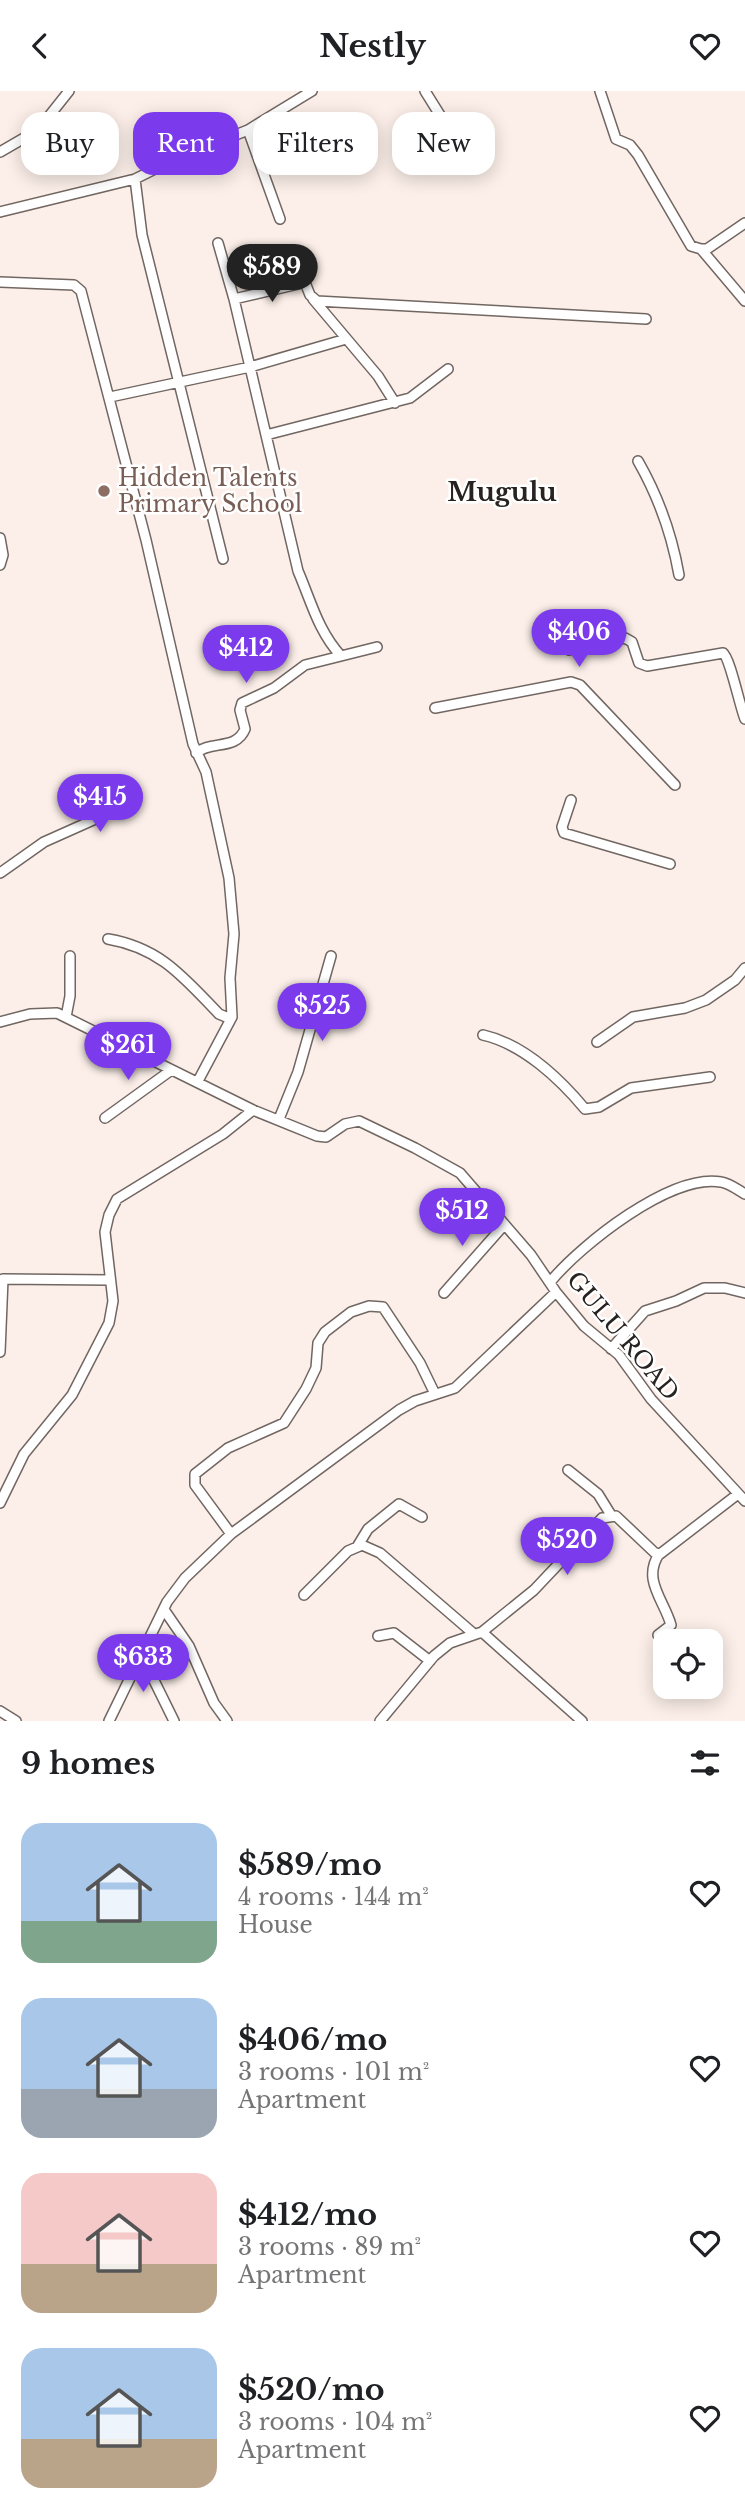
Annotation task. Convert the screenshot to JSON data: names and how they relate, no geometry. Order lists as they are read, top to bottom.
{
  "streets": {
    "street": ["GULU ROAD"]
  },
  "districts": ["Mugulu"],
  "places": ["Hidden Talents Primary School"],
  "page": {
    "header": "Nestly",
    "chip": [
      "Buy",
      "Rent",
      "Filters",
      "New"
    ],
    "price": [
      "$589",
      "$406",
      "$412",
      "$415",
      "$525",
      "$261",
      "$512",
      "$520",
      "$633"
    ],
    "heading": "9 homes",
    "list": [
      {
        "name": "$589/mo",
        "note": "4 rooms · 144 m² · House"
      },
      {
        "name": "$406/mo",
        "note": "3 rooms · 101 m² · Apartment"
      },
      {
        "name": "$412/mo",
        "note": "3 rooms · 89 m² · Apartment"
      },
      {
        "name": "$520/mo",
        "note": "3 rooms · 104 m² · Apartment"
      }
    ]
  }
}
